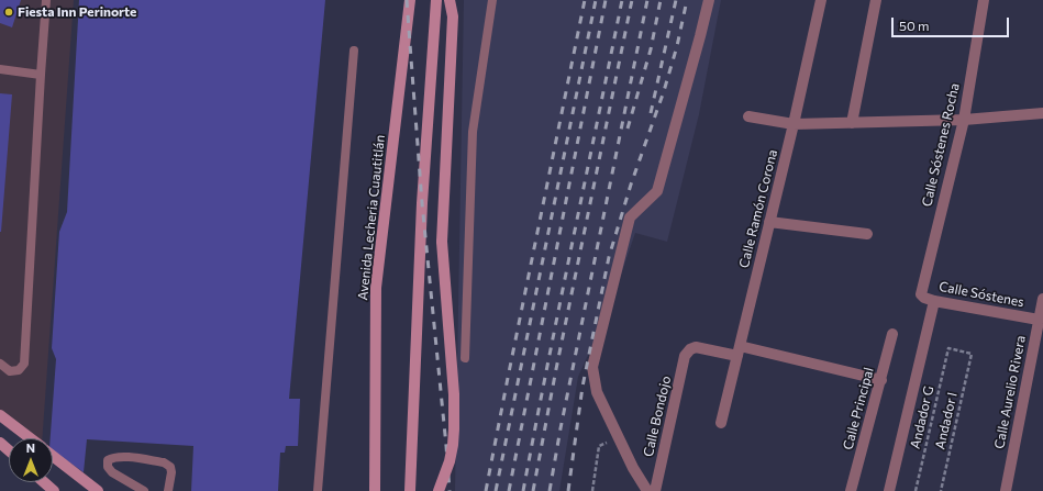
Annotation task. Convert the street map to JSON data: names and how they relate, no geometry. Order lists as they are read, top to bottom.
{
  "streets": {
    "main road": ["Avenida Lecheria Cuautitlán"],
    "street": [
      "Calle Sóstenes Rocha",
      "Calle Ramón Corona",
      "Calle Sóstenes",
      "Calle Aurelio Rivera",
      "Calle Principal",
      "Calle Bondojo"
    ],
    "path": ["Andador G", "Andador I"]
  },
  "crossings": [
    ["Calle Sóstenes Rocha", "Calle Sóstenes"],
    ["Calle Ramón Corona", "Calle Bondojo"],
    ["Calle Sóstenes", "Calle Aurelio Rivera"],
    ["Andador G", "Andador I"]
  ],
  "places": ["Fiesta Inn Perinorte"],
  "scale_bar": "50 m",
  "north": "top"
}
